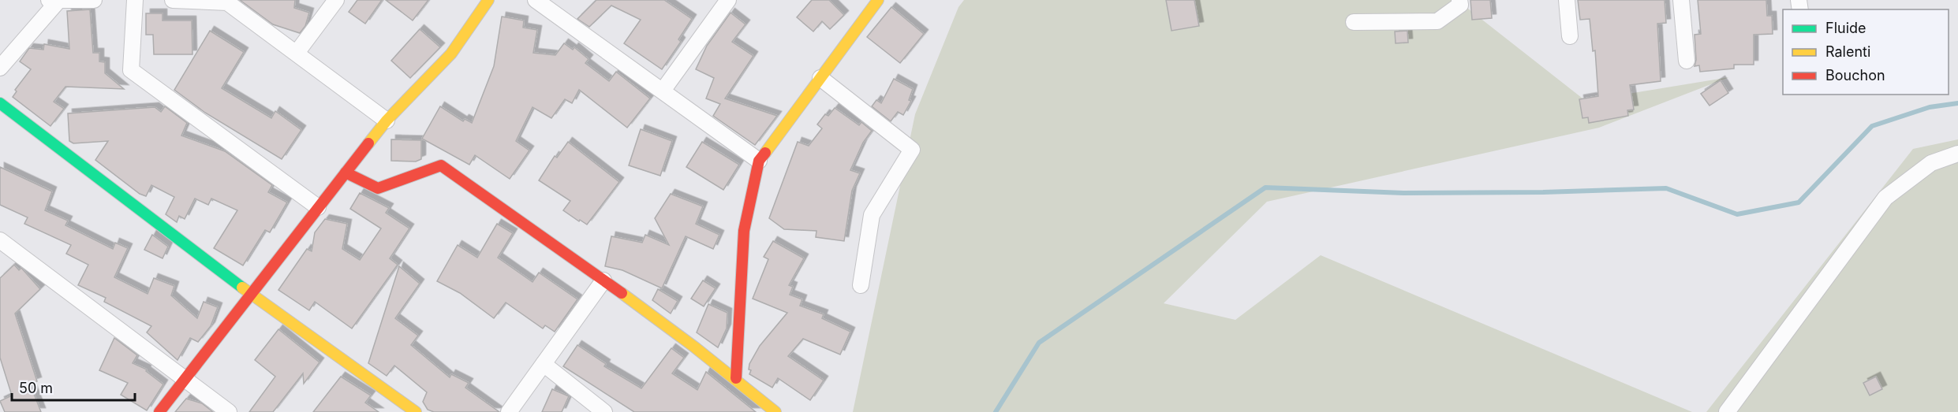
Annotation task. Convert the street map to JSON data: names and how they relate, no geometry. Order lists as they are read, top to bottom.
{
  "legend": ["Fluide", "Ralenti", "Bouchon"],
  "scale_bar": "50 m"
}
